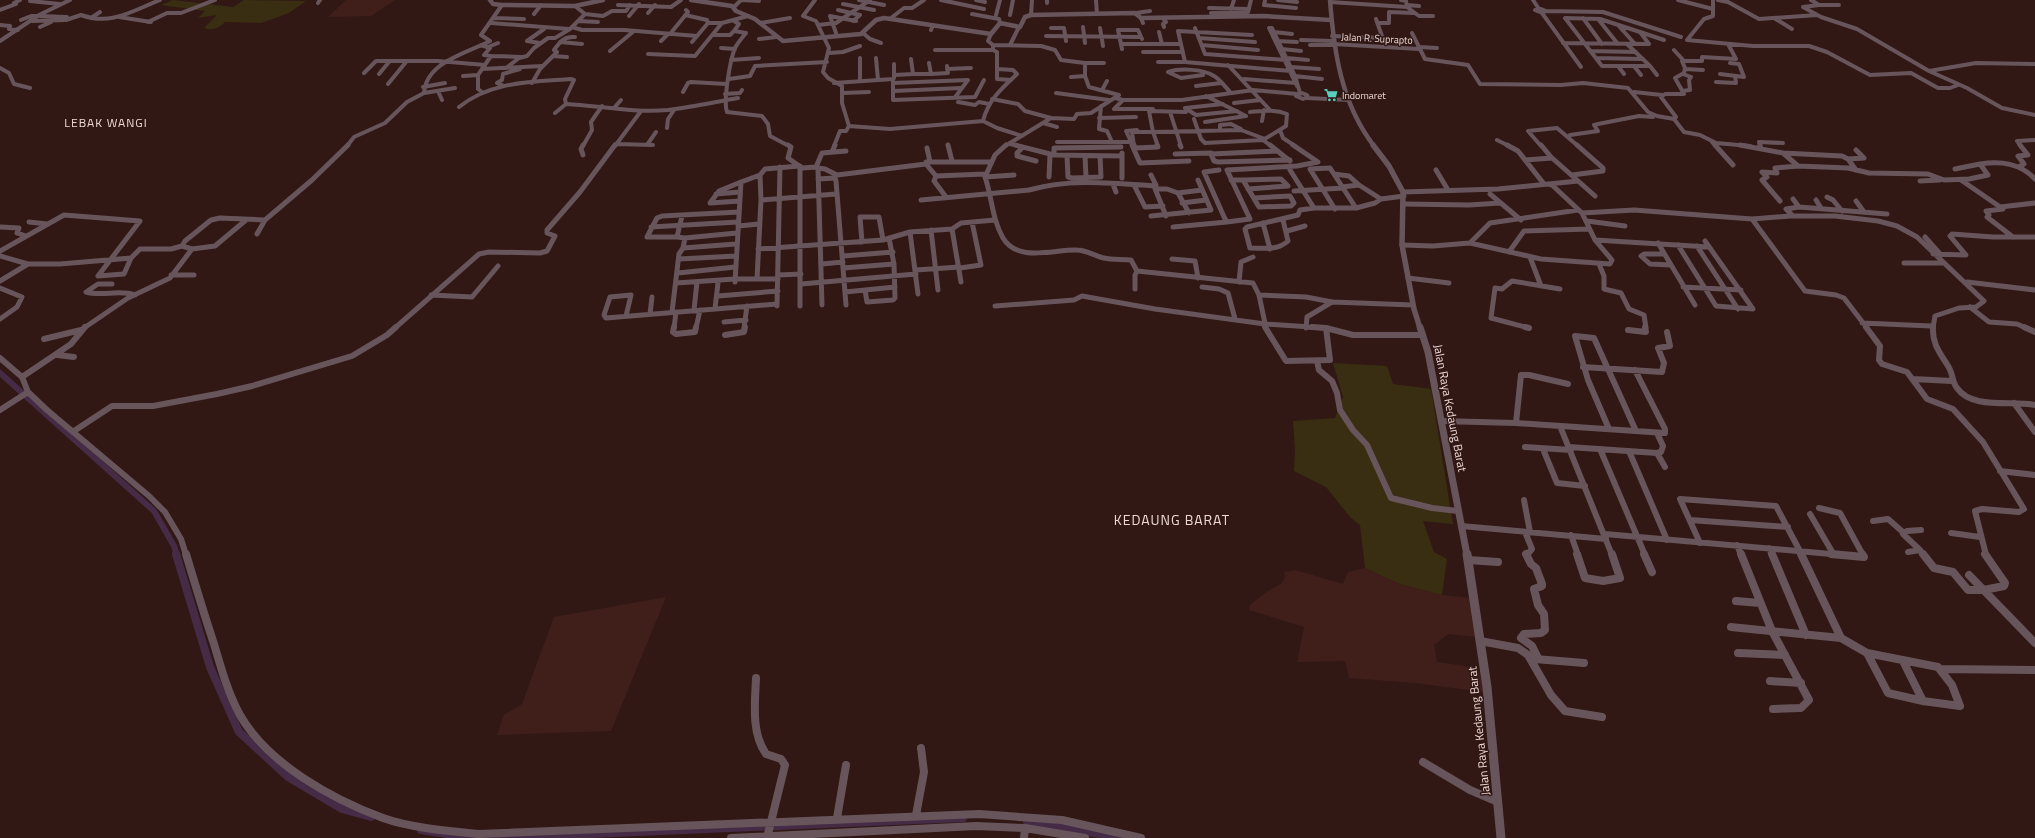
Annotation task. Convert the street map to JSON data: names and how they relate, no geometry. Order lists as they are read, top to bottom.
{
  "streets": {
    "street": ["Jalan R. Suprapto", "Jalan Raya Kedaung Barat"]
  },
  "districts": ["LEBAK WANGI", "KEDAUNG BARAT"],
  "places": {
    "supermarket": ["Indomaret"]
  }
}
